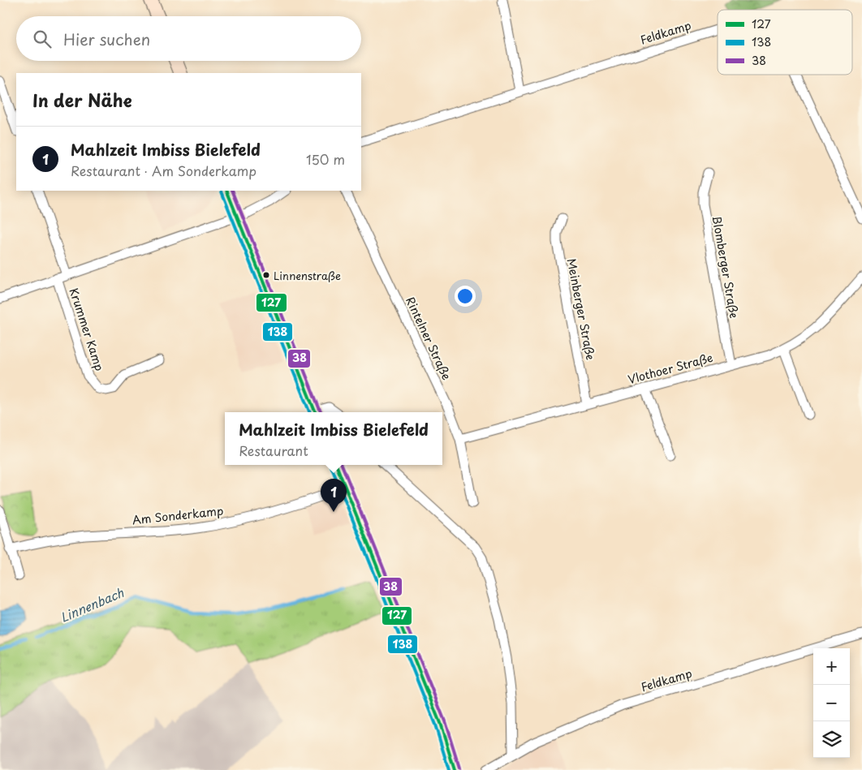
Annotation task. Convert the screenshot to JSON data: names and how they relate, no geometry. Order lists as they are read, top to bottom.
{
  "streets": {
    "street": [
      "Feldkamp",
      "Blomberger Straße",
      "Meinberger Straße",
      "Krummer Kamp",
      "Rintelner Straße",
      "Vlothoer Straße",
      "Am Sonderkamp"
    ]
  },
  "crossings": [
    ["Blomberger Straße", "Vlothoer Straße"],
    ["Meinberger Straße", "Vlothoer Straße"],
    ["Rintelner Straße", "Vlothoer Straße"]
  ],
  "water": ["Linnenbach"],
  "places": ["Linnenstraße"],
  "lines": ["transit line 127", "transit line 38", "transit line 138"],
  "legend": ["127", "138", "38"],
  "page": {
    "search": "Hier suchen",
    "heading": "In der Nähe",
    "list": [
      {
        "mark": "1",
        "name": "Mahlzeit Imbiss Bielefeld",
        "note": "Restaurant · Am Sonderkamp",
        "value": "150 m"
      }
    ],
    "popup": ["Mahlzeit Imbiss Bielefeld", "Restaurant"],
    "pins": "1",
    "map_buttons": ["+", "−"]
  }
}
